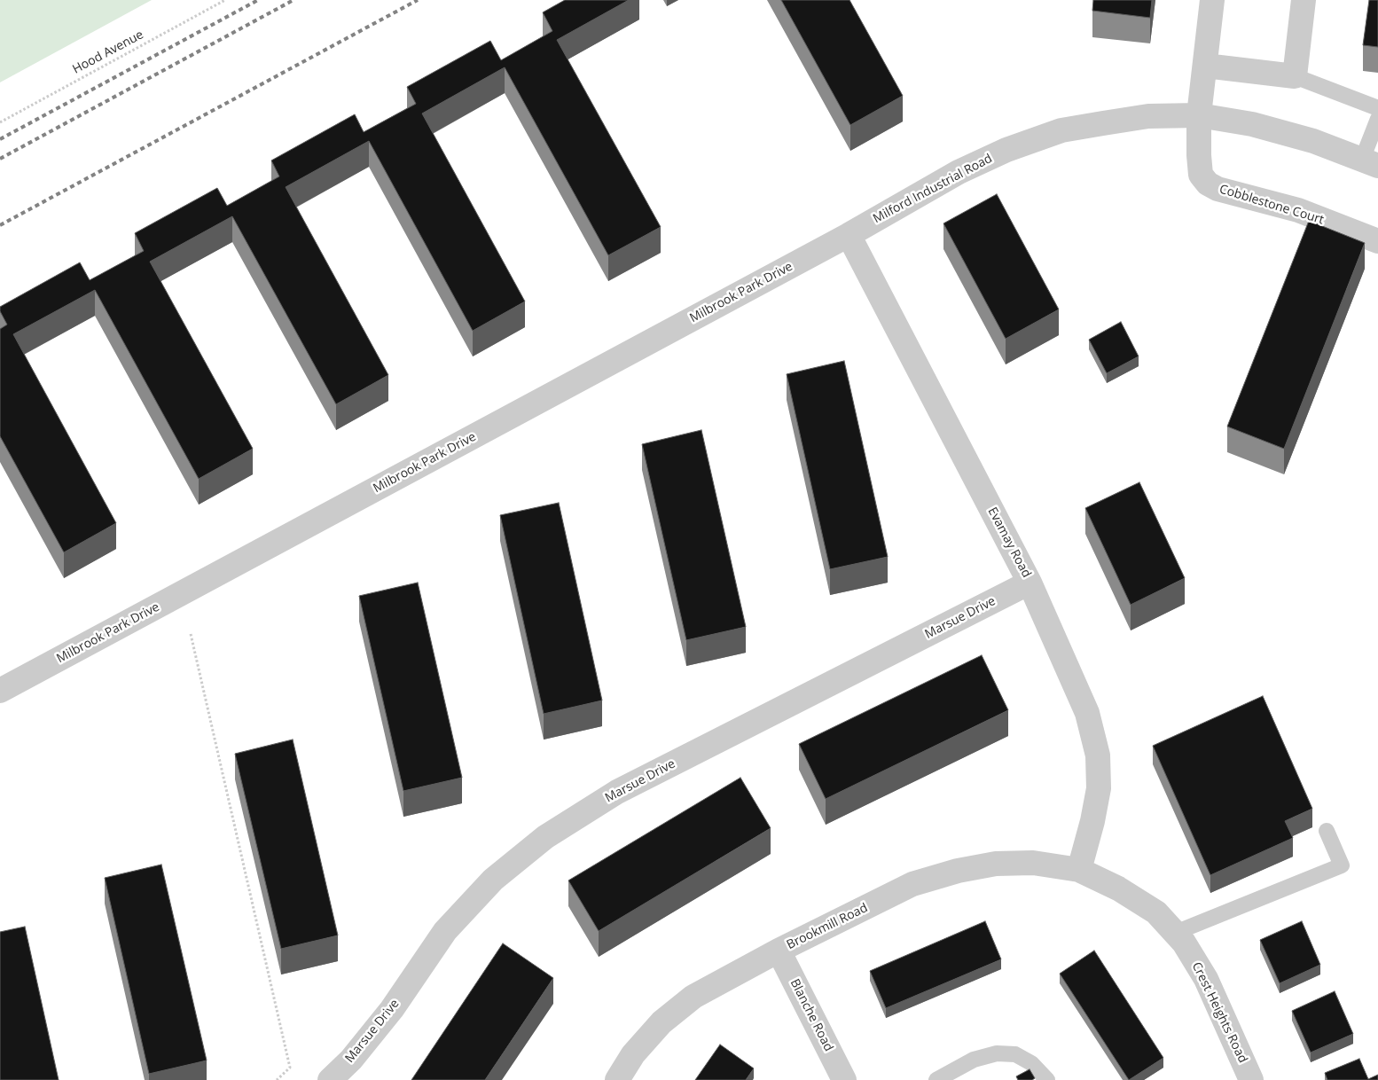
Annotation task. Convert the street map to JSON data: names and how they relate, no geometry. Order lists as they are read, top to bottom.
{
  "streets": {
    "street": [
      "Milford Industrial Road",
      "Cobblestone Court",
      "Milbrook Park Drive",
      "Evamay Road",
      "Marsue Drive",
      "Brookmill Road",
      "Crest Heights Road",
      "Blanche Road"
    ],
    "path": ["Hood Avenue"]
  },
  "crossings": [
    ["Milford Industrial Road", "Cobblestone Court"],
    ["Milford Industrial Road", "Milbrook Park Drive"],
    ["Milford Industrial Road", "Evamay Road"],
    ["Milbrook Park Drive", "Evamay Road"],
    ["Evamay Road", "Marsue Drive"],
    ["Evamay Road", "Brookmill Road"],
    ["Evamay Road", "Crest Heights Road"],
    ["Brookmill Road", "Crest Heights Road"],
    ["Brookmill Road", "Blanche Road"]
  ]
}
